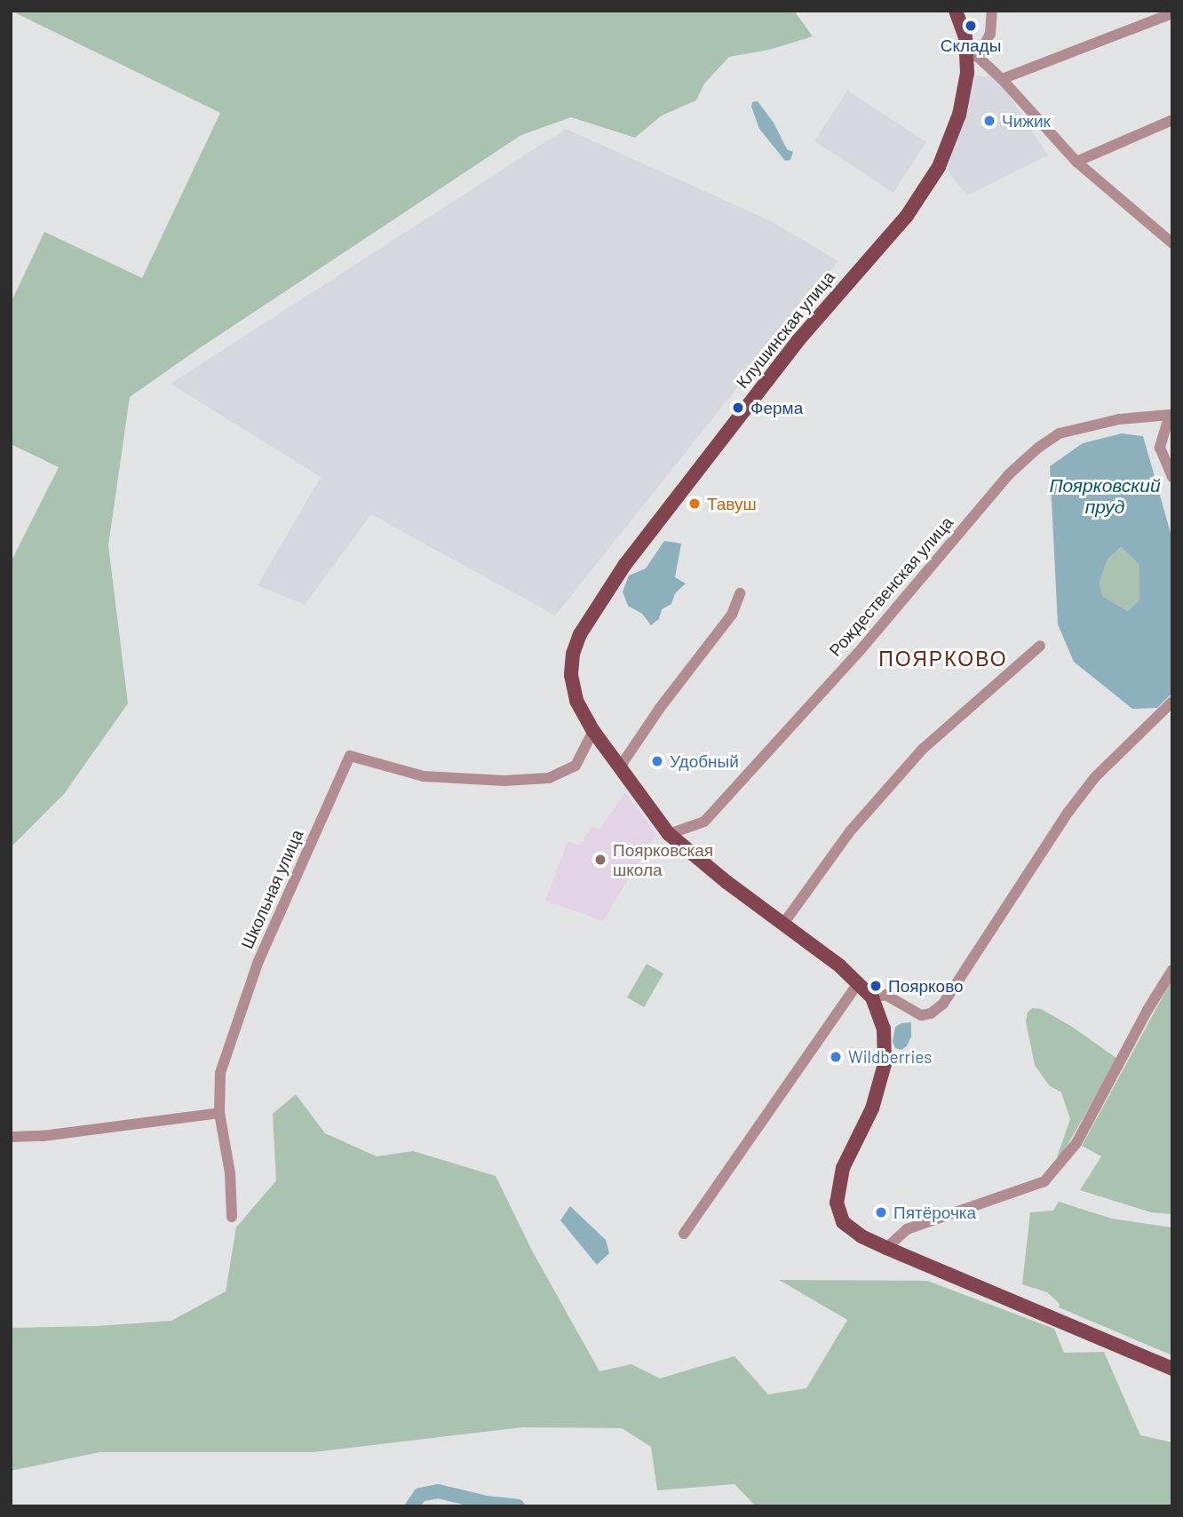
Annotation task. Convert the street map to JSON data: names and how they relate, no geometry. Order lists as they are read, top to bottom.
{
  "streets": {
    "main road": ["Клушинская улица"],
    "street": ["Рождественская улица", "Школьная улица"]
  },
  "crossings": [
    ["Клушинская улица", "Школьная улица"]
  ],
  "districts": ["ПОЯРКОВО"],
  "water": ["Поярковский пруд"],
  "places": [
    "Склады",
    "Чижик",
    "Ферма",
    "Тавуш",
    "Удобный",
    "Поярковская школа",
    "Поярково",
    "Wildberries",
    "Пятёрочка"
  ]
}
